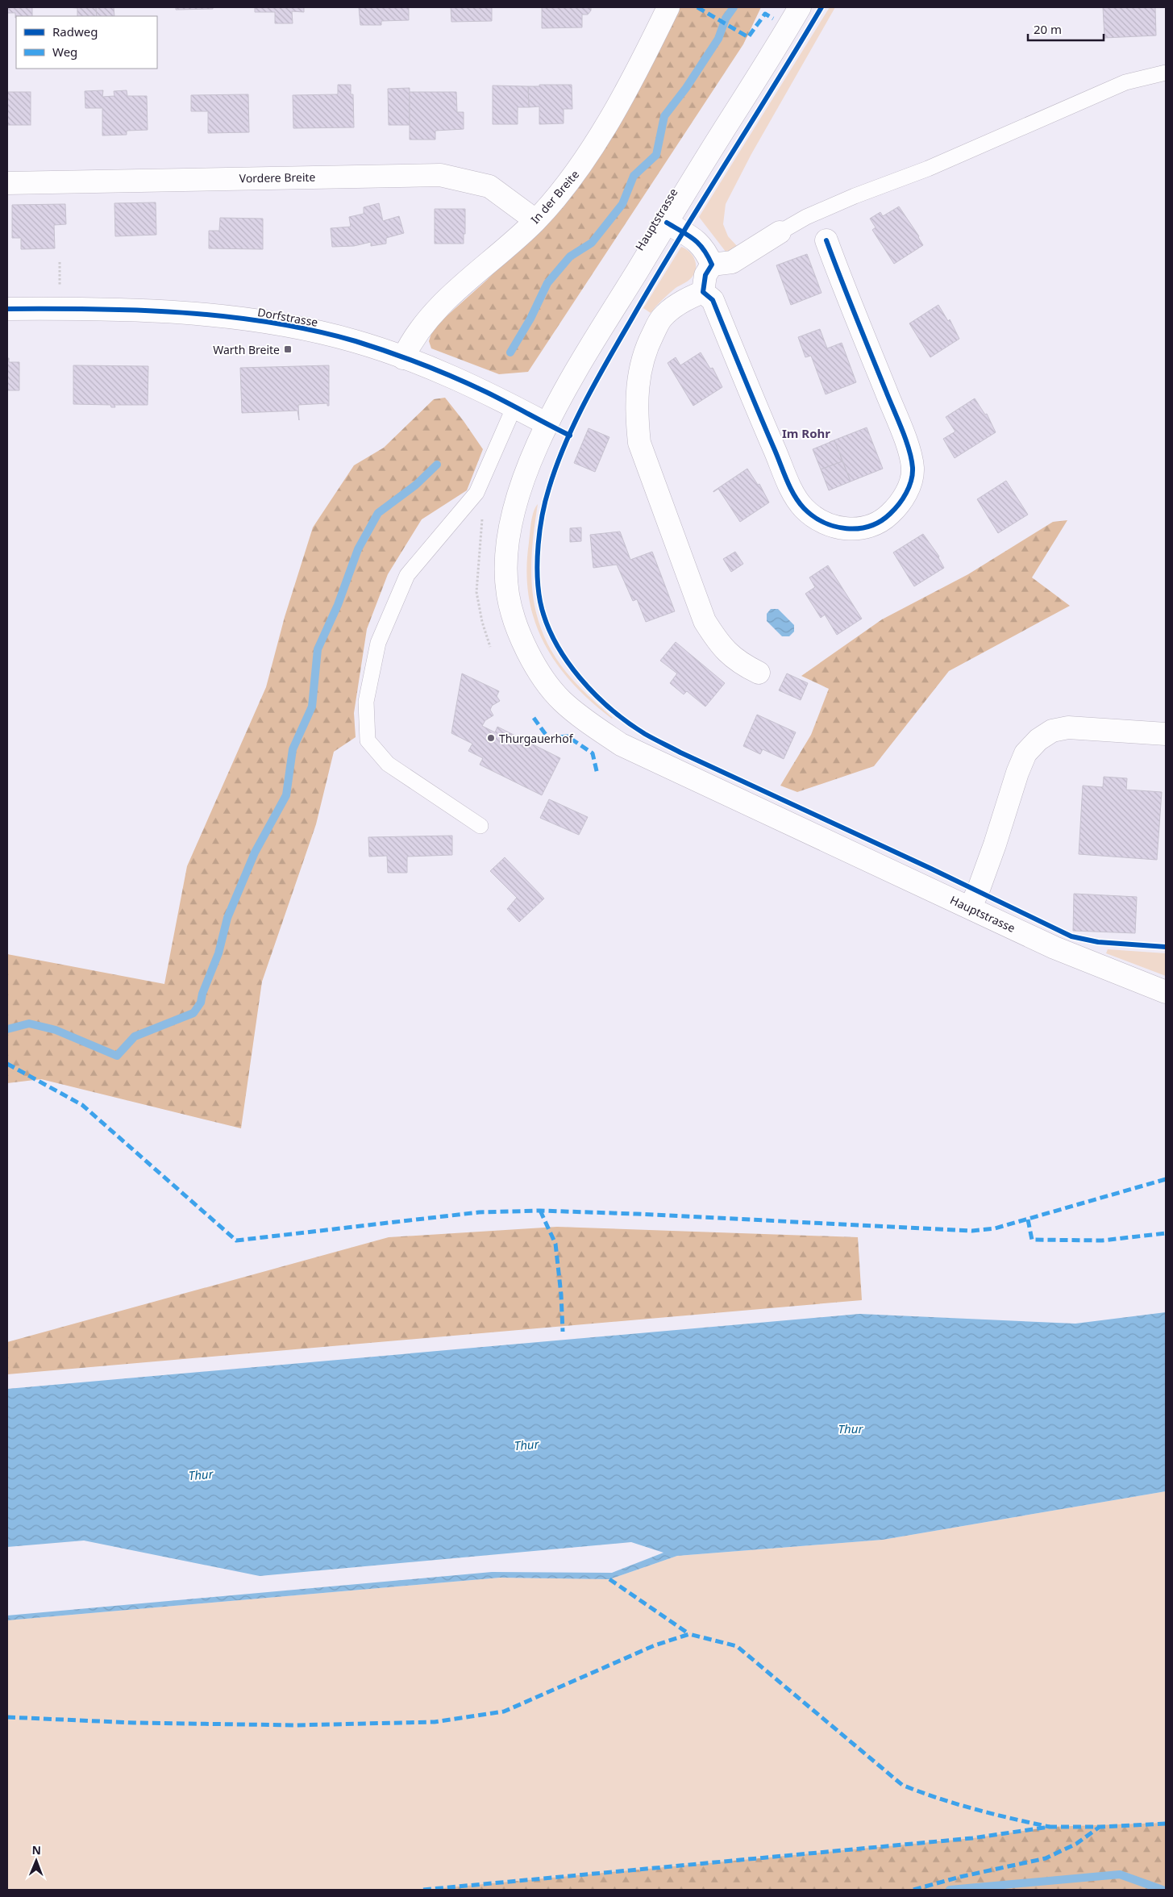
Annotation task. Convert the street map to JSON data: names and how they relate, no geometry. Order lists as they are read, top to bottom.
{
  "streets": {
    "street": [
      "Vordere Breite",
      "In der Breite",
      "Hauptstrasse",
      "Dorfstrasse"
    ]
  },
  "crossings": [
    ["Vordere Breite", "In der Breite"],
    ["In der Breite", "Dorfstrasse"],
    ["Hauptstrasse", "Dorfstrasse"]
  ],
  "districts": ["Im Rohr"],
  "water": ["Thur"],
  "places": {
    "transit": ["Warth Breite"],
    "other": ["Thurgauerhof"]
  },
  "legend": ["Radweg", "Weg"],
  "scale_bar": "20 m",
  "north": "top"
}
